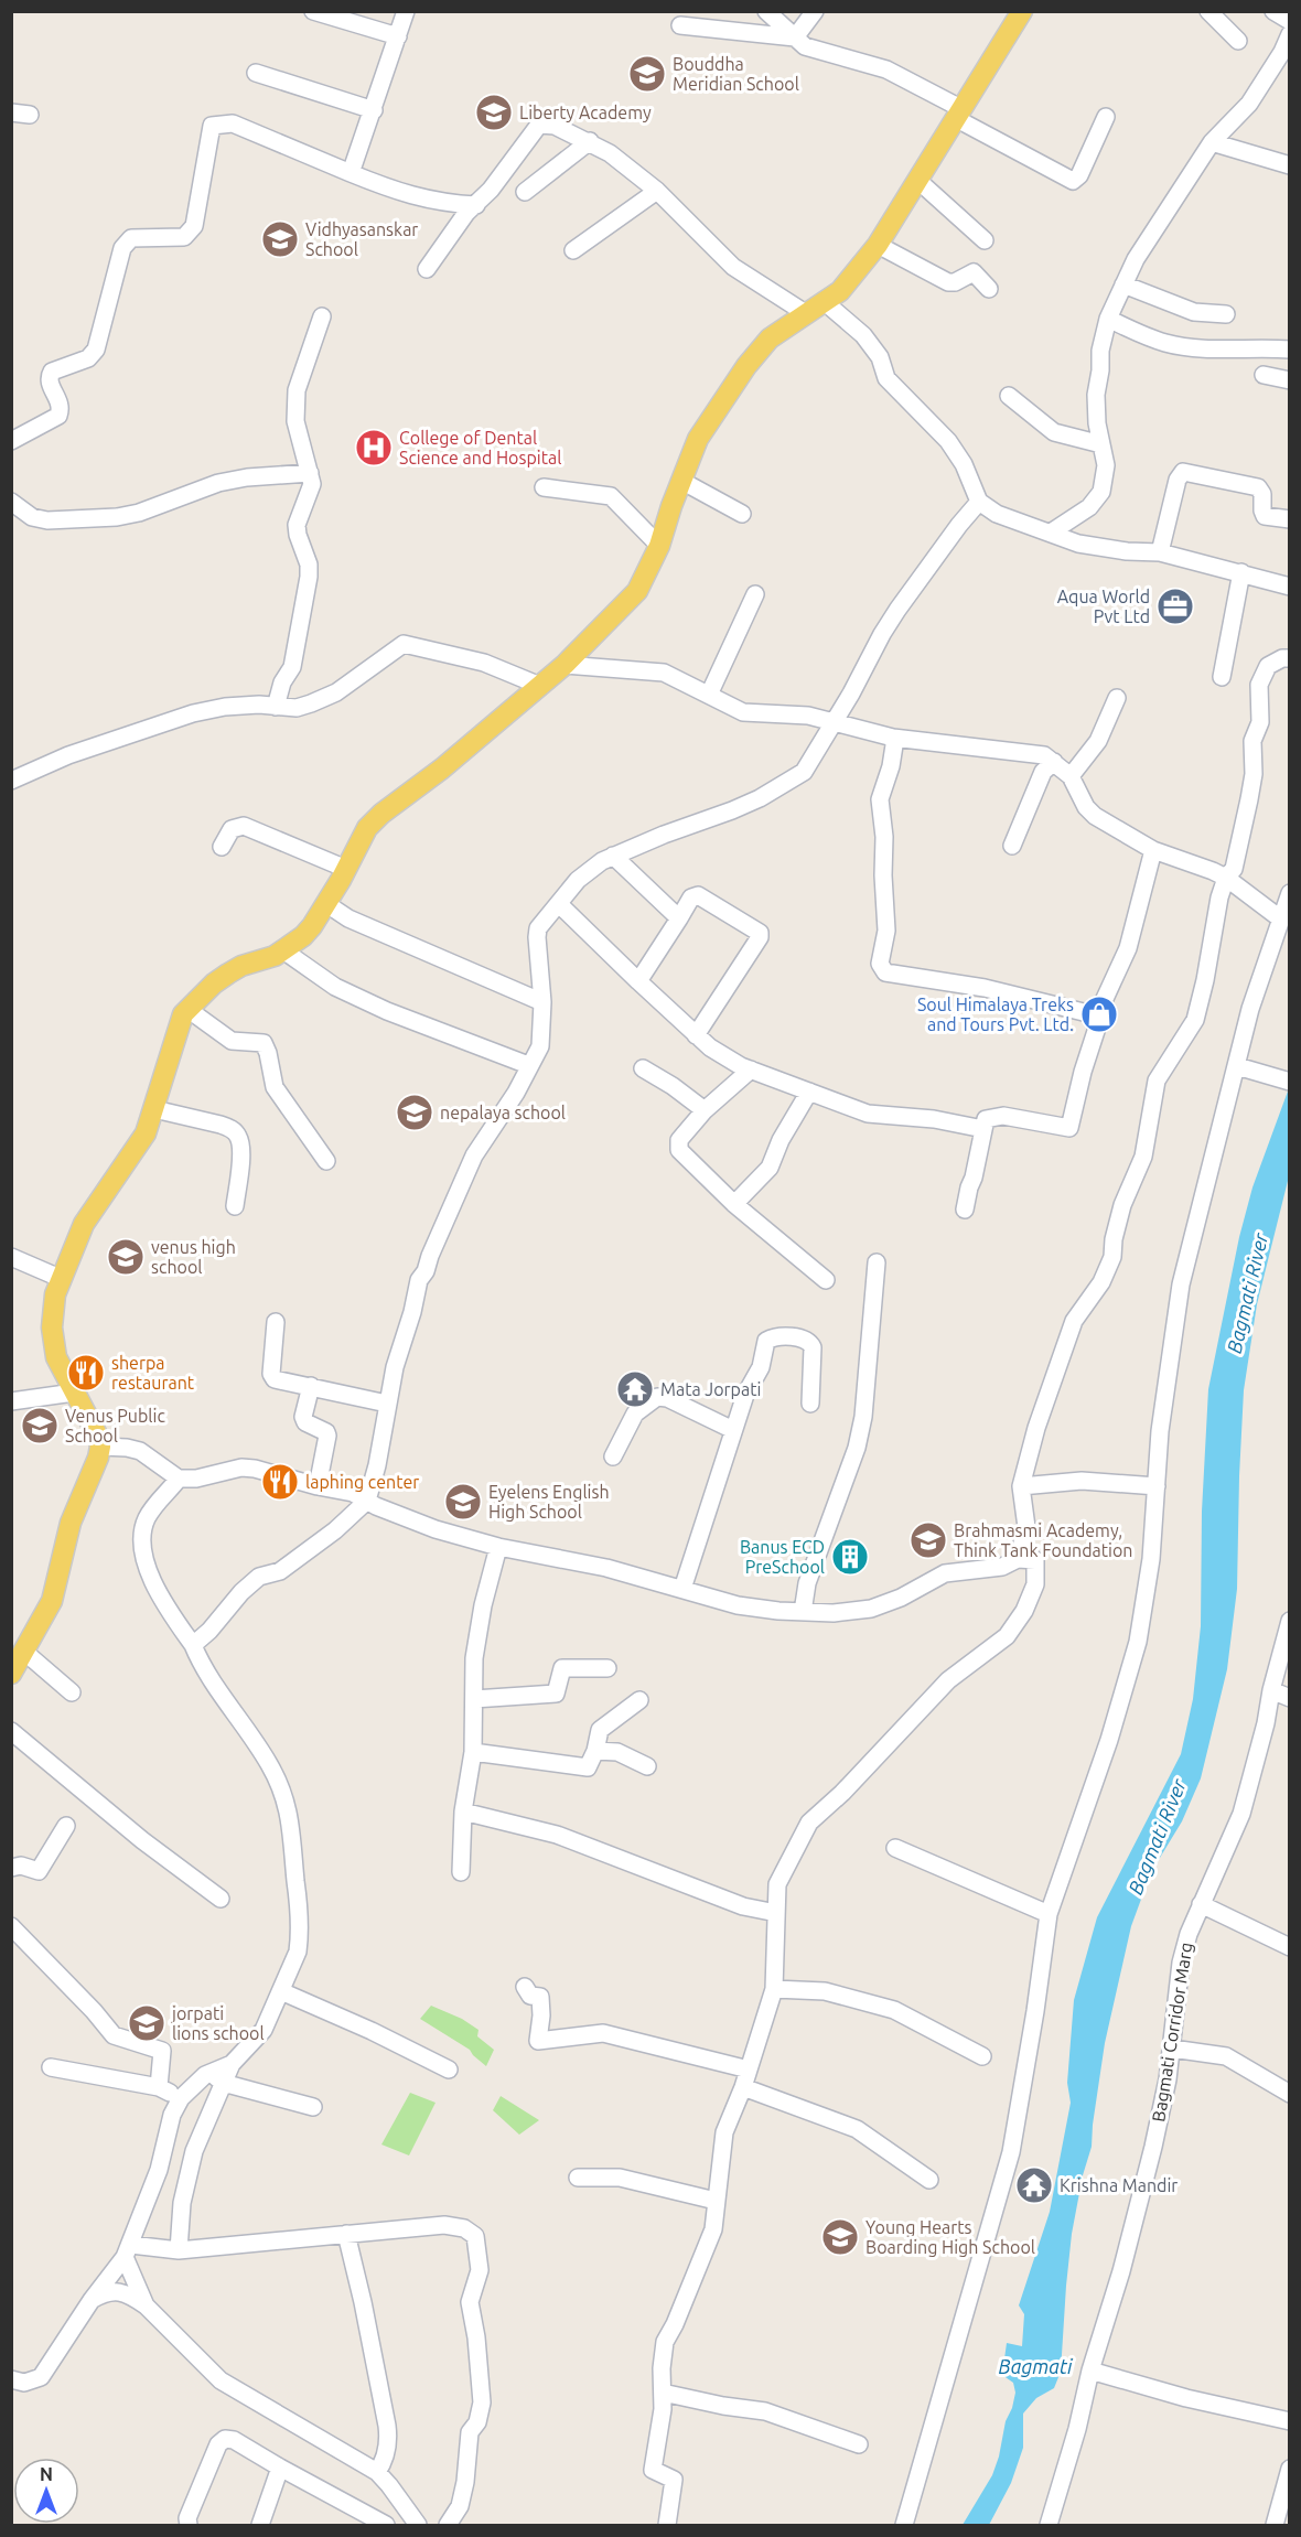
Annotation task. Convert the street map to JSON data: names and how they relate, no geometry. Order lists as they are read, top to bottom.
{
  "streets": {
    "street": ["Bagmati Corridor Marg"]
  },
  "water": ["Bagmati River", "Bagmati"],
  "places": {
    "school or university": [
      "Bouddha Meridian School",
      "Liberty Academy",
      "Vidhyasanskar School",
      "nepalaya school",
      "venus high school",
      "Venus Public School",
      "Eyelens English High School",
      "Brahmasmi Academy, Think Tank Foundation",
      "jorpati lions school",
      "Young Hearts Boarding High School"
    ],
    "hospital": ["College of Dental Science and Hospital"],
    "office": ["Aqua World Pvt Ltd"],
    "shop": ["Soul Himalaya Treks and Tours Pvt. Ltd."],
    "restaurant": ["sherpa restaurant", "laphing center"],
    "temple": ["Mata Jorpati", "Krishna Mandir"],
    "building": ["Banus ECD PreSchool"]
  },
  "north": "top"
}
